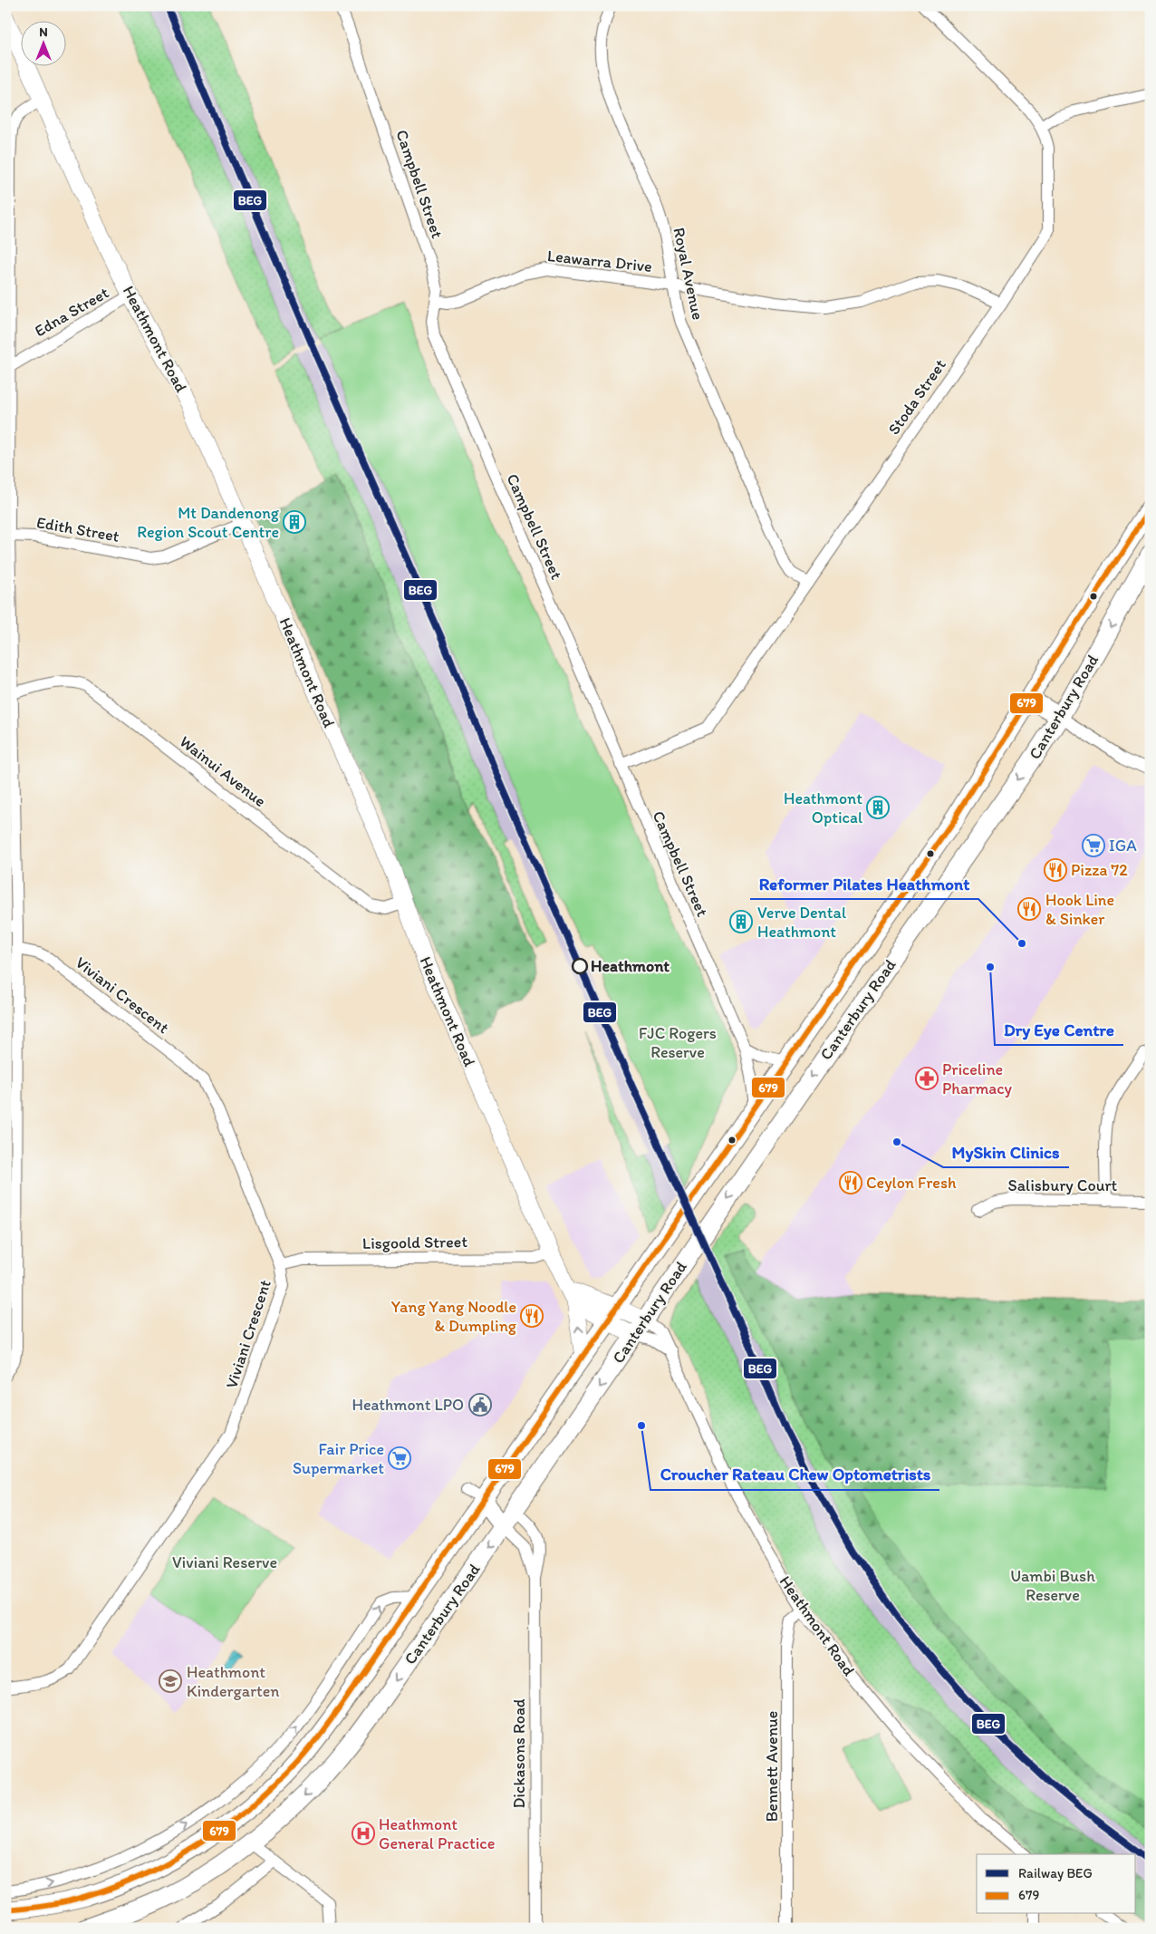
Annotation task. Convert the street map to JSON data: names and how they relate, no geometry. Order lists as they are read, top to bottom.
{
  "streets": {
    "main road": ["Canterbury Road"],
    "street": [
      "Campbell Street",
      "Leawarra Drive",
      "Royal Avenue",
      "Edna Street",
      "Heathmont Road",
      "Stoda Street",
      "Edith Street",
      "Wainui Avenue",
      "Viviani Crescent",
      "Salisbury Court",
      "Lisgoold Street",
      "Dickasons Road",
      "Bennett Avenue"
    ]
  },
  "crossings": [
    ["Campbell Street", "Leawarra Drive"],
    ["Campbell Street", "Stoda Street"],
    ["Campbell Street", "Canterbury Road"],
    ["Leawarra Drive", "Royal Avenue"],
    ["Leawarra Drive", "Stoda Street"],
    ["Royal Avenue", "Stoda Street"],
    ["Edna Street", "Heathmont Road"],
    ["Heathmont Road", "Edith Street"],
    ["Heathmont Road", "Canterbury Road"],
    ["Heathmont Road", "Wainui Avenue"],
    ["Heathmont Road", "Lisgoold Street"],
    ["Heathmont Road", "Bennett Avenue"],
    ["Canterbury Road", "Dickasons Road"],
    ["Viviani Crescent", "Lisgoold Street"]
  ],
  "parks": ["FJC Rogers Reserve", "Viviani Reserve", "Uambi Bush Reserve"],
  "places": {
    "building": ["Mt Dandenong Region Scout Centre", "Heathmont Optical", "Verve Dental Heathmont"],
    "supermarket": ["IGA", "Fair Price Supermarket"],
    "restaurant": [
      "Pizza 72",
      "Hook Line & Sinker",
      "Ceylon Fresh",
      "Yang Yang Noodle & Dumpling"
    ],
    "other": [
      "Reformer Pilates Heathmont",
      "Heathmont",
      "Dry Eye Centre",
      "MySkin Clinics",
      "Croucher Rateau Chew Optometrists"
    ],
    "pharmacy": ["Priceline Pharmacy"],
    "public building": ["Heathmont LPO"],
    "school or university": ["Heathmont Kindergarten"],
    "hospital": ["Heathmont General Practice"]
  },
  "lines": ["rail line BEG", "transit line 679"],
  "legend": ["Railway BEG", "679"],
  "north": "top"
}
